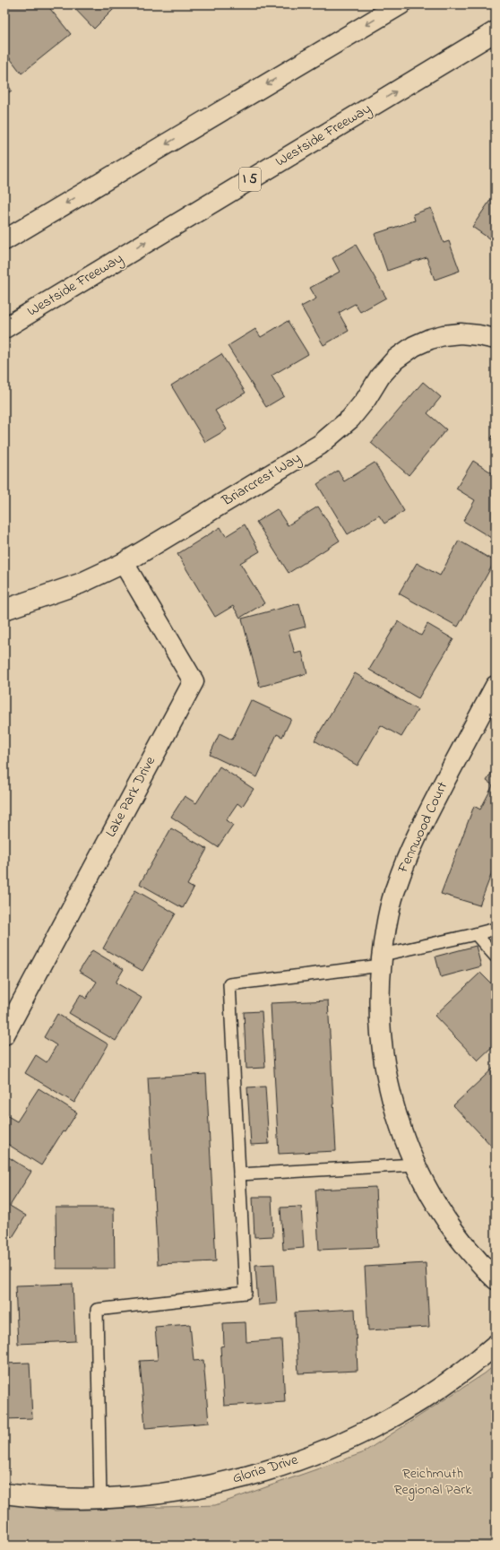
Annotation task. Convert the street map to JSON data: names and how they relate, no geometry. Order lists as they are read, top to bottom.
{
  "streets": {
    "main road": [
      "Westside Freeway",
      "I 5",
      "Briarcrest Way",
      "Lake Park Drive",
      "Fennwood Court",
      "Gloria Drive"
    ]
  },
  "crossings": [
    ["Briarcrest Way", "Lake Park Drive"]
  ],
  "parks": ["Reichmuth Regional Park"]
}
